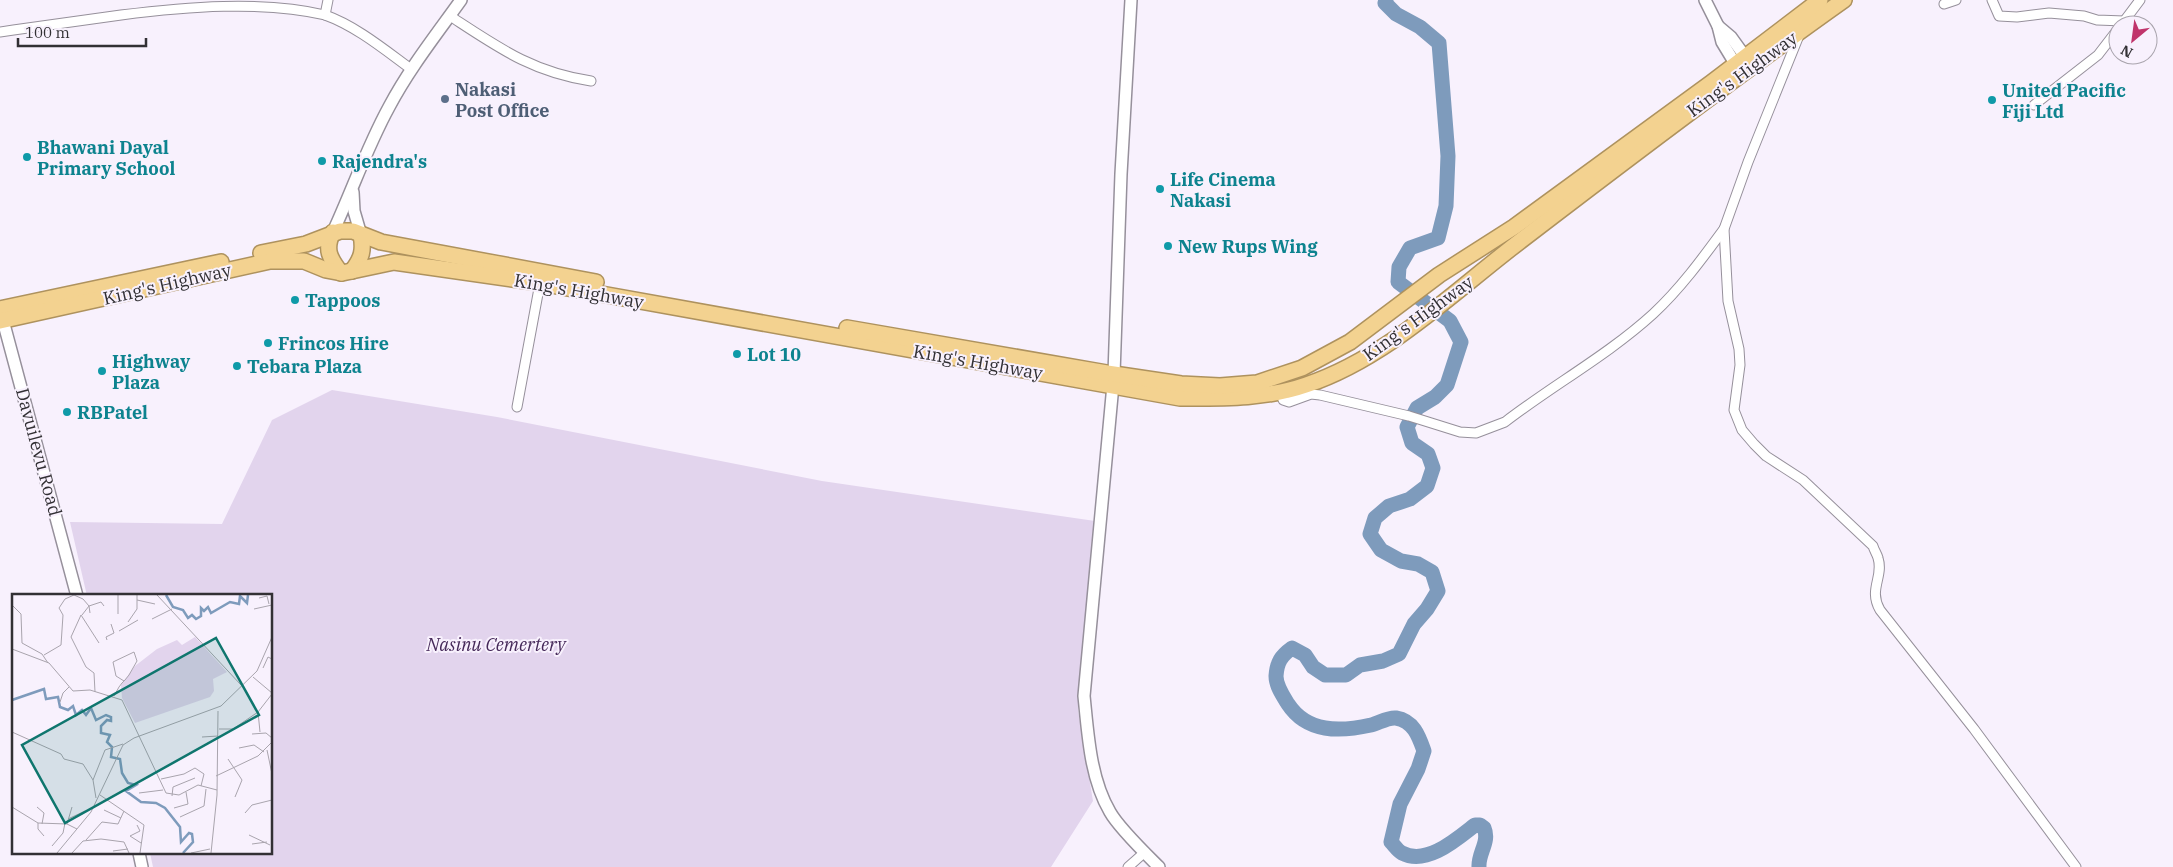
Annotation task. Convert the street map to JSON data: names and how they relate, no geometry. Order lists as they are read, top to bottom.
{
  "streets": {
    "highway": ["King's Highway"],
    "street": ["Davuilevu Road"]
  },
  "crossings": [
    ["King's Highway", "Davuilevu Road"]
  ],
  "parks": ["Nasinu Cemertery"],
  "places": [
    "Nakasi Post Office",
    "United Pacific Fiji Ltd",
    "Bhawani Dayal Primary School",
    "Rajendra's",
    "Life Cinema Nakasi",
    "New Rups Wing",
    "Tappoos",
    "Frincos Hire",
    "Lot 10",
    "Tebara Plaza",
    "Highway Plaza",
    "RBPatel"
  ],
  "scale_bar": "100 m",
  "north": "bottom left"
}
